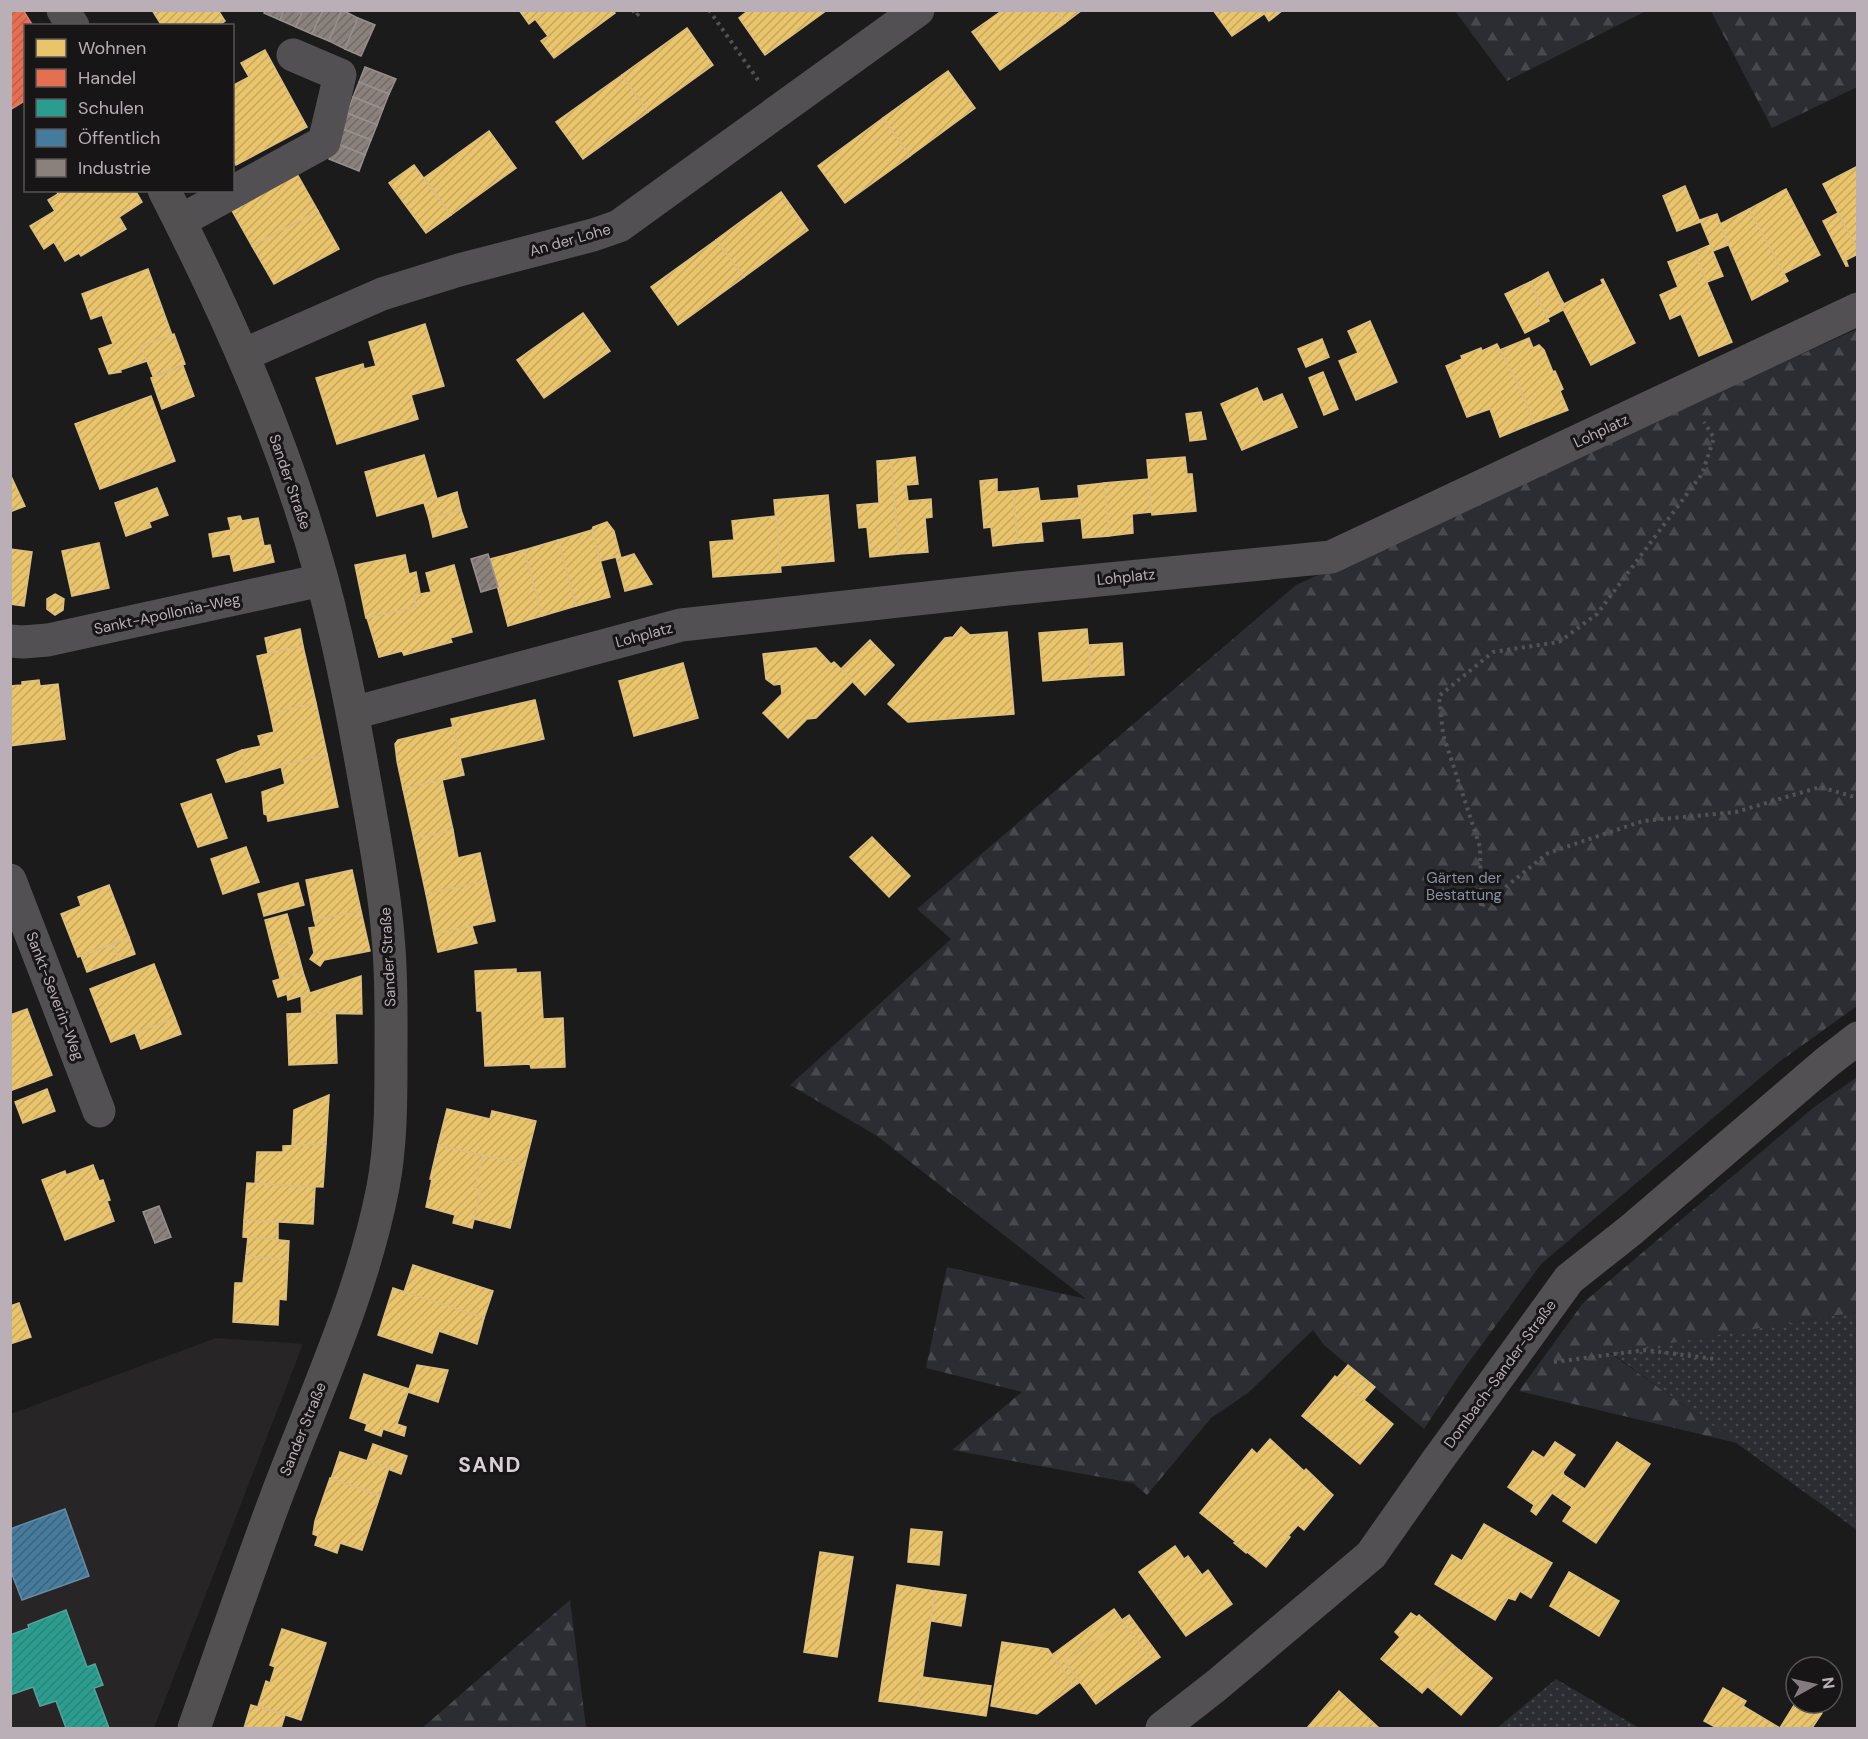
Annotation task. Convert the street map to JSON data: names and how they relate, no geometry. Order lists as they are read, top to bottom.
{
  "streets": {
    "main road": ["Sander Straße"],
    "street": [
      "An der Lohe",
      "Lohplatz",
      "Sankt-Apollonia-Weg",
      "Sankt-Severin-Weg",
      "Dombach-Sander-Straße"
    ]
  },
  "crossings": [
    ["An der Lohe", "Sander Straße"],
    ["Lohplatz", "Sander Straße"],
    ["Sander Straße", "Sankt-Apollonia-Weg"]
  ],
  "districts": ["SAND"],
  "parks": ["Gärten der Bestattung"],
  "legend": [
    "Wohnen",
    "Handel",
    "Schulen",
    "Öffentlich",
    "Industrie"
  ],
  "north": "right"
}
